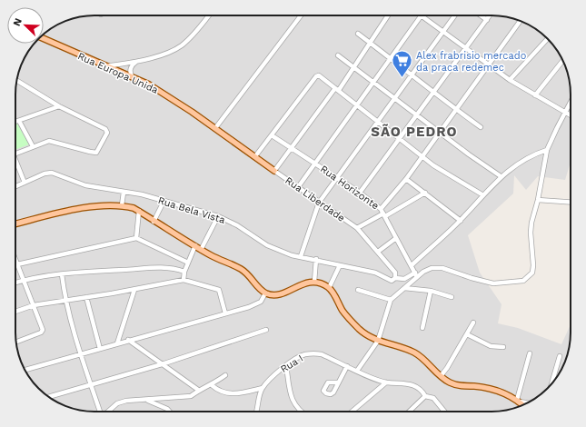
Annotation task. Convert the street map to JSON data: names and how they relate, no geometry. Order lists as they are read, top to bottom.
{
  "streets": {
    "main road": ["Rua Europa Unida", "Rua Liberdade"],
    "street": ["Rua Horizonte", "Rua Bela Vista", "Rua I"]
  },
  "crossings": [
    ["Rua Europa Unida", "Rua Liberdade"],
    ["Rua Liberdade", "Rua Bela Vista"]
  ],
  "districts": ["SÃO PEDRO"],
  "places": {
    "supermarket": ["Alex frabrisio mercado da praca redemec"]
  },
  "north": "top left"
}
